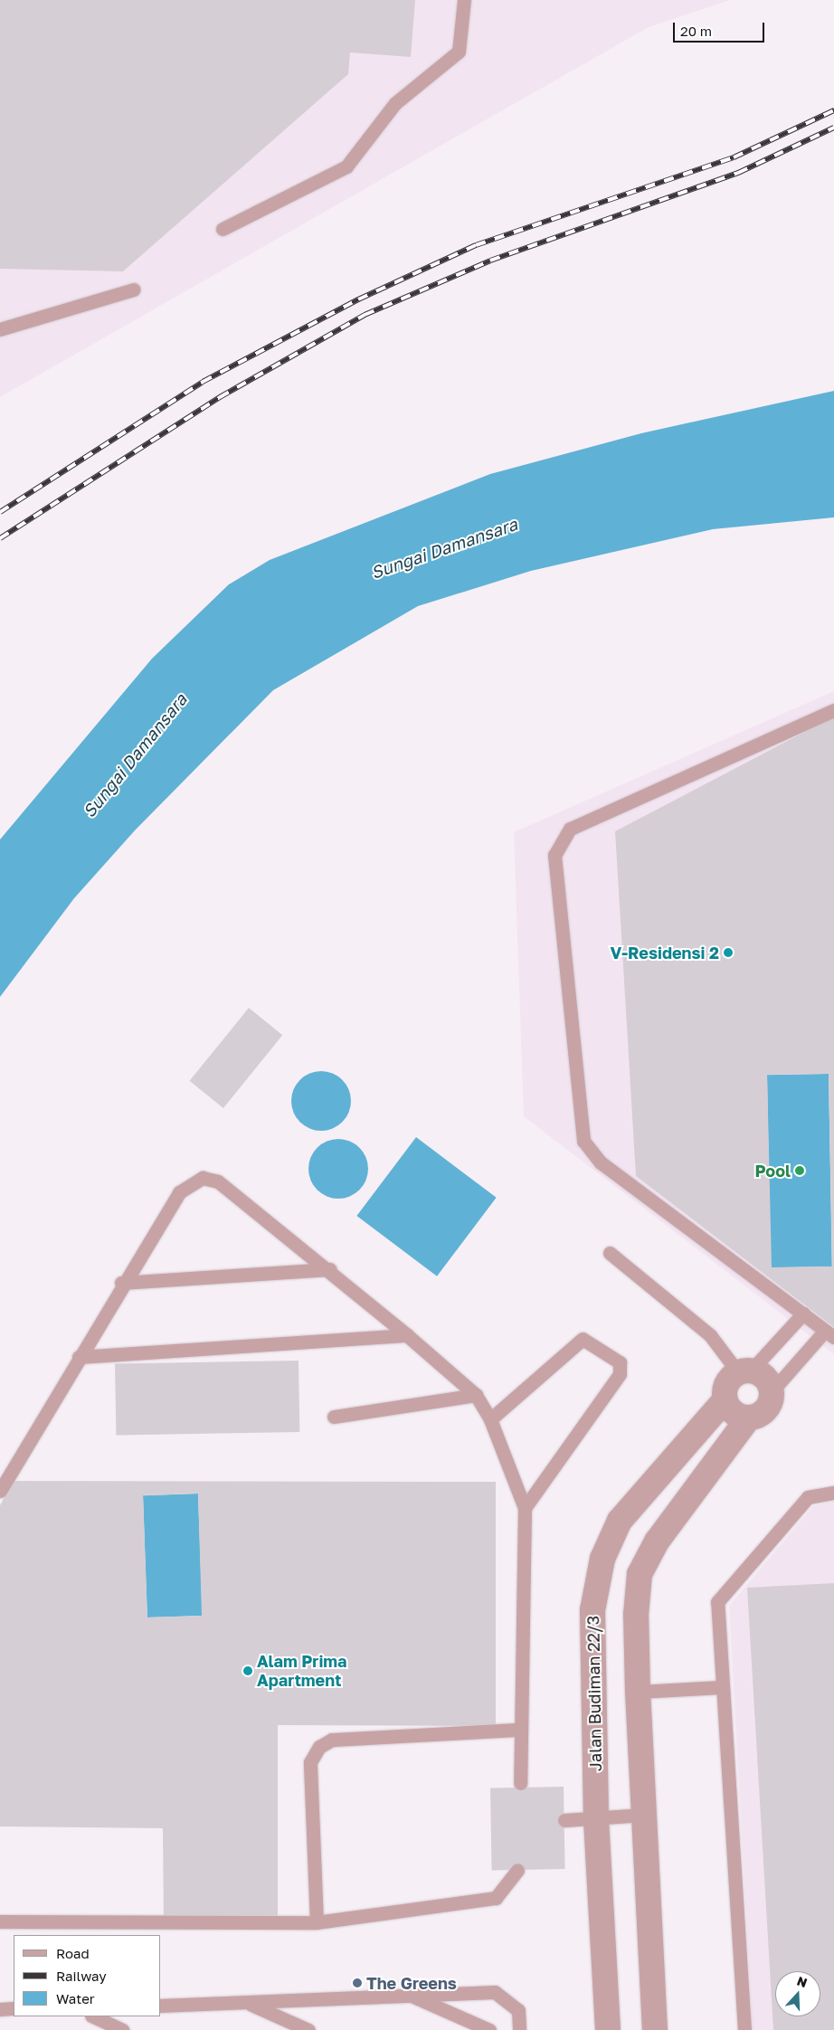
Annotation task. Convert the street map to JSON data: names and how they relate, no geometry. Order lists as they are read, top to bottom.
{
  "streets": {
    "street": ["Jalan Budiman 22/3"]
  },
  "water": ["Sungai Damansara"],
  "places": [
    "V-Residensi 2",
    "Pool",
    "Alam Prima Apartment",
    "The Greens"
  ],
  "legend": ["Road", "Railway", "Water"],
  "scale_bar": "20 m",
  "north": "top"
}
